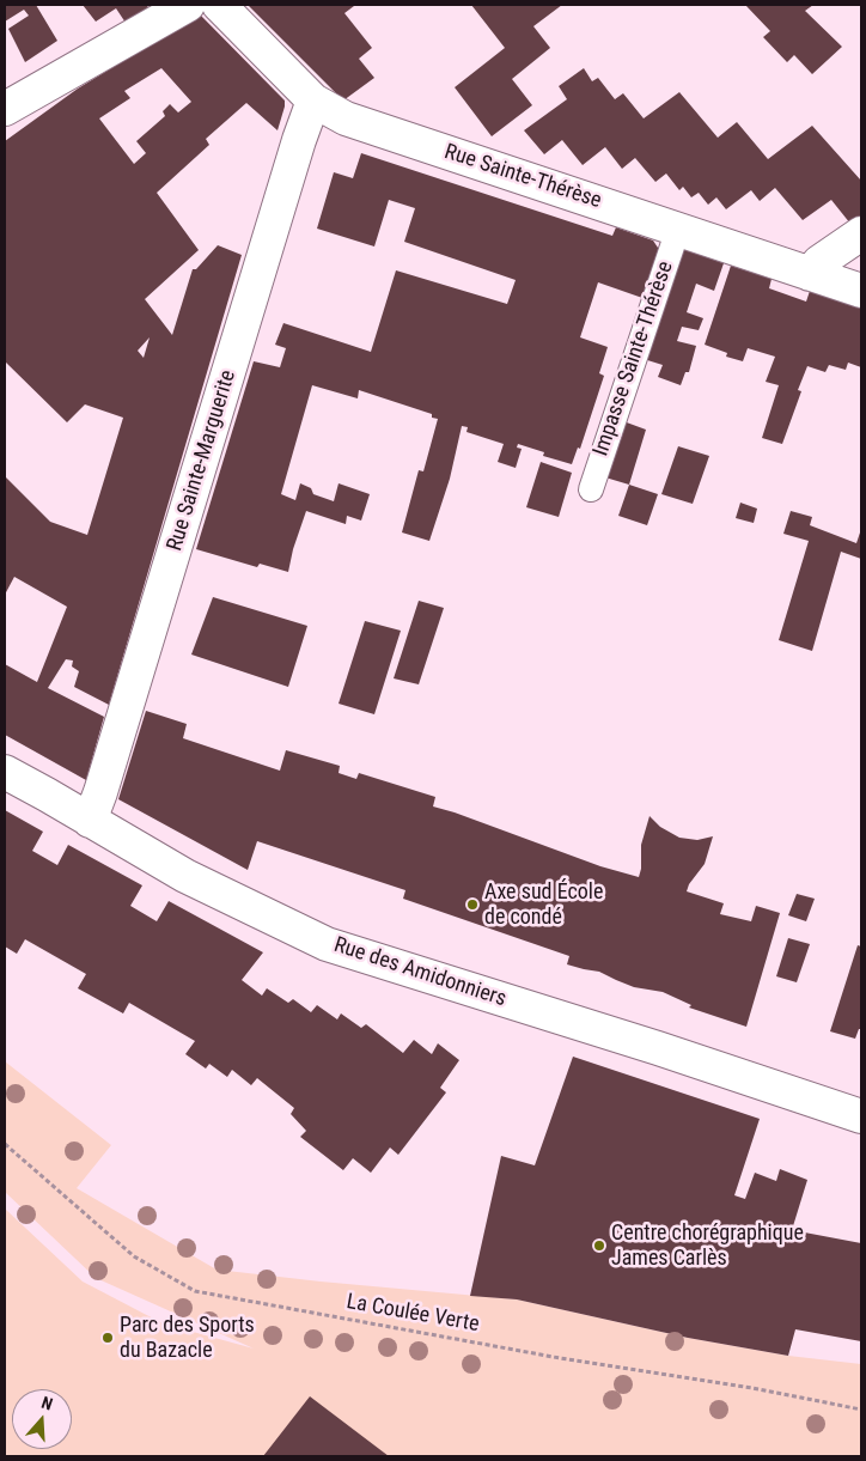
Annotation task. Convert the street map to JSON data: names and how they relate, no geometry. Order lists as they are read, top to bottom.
{
  "streets": {
    "street": ["Rue Sainte-Thérèse", "Rue Sainte-Marguerite", "Rue des Amidonniers"],
    "lane": ["Impasse Sainte-Thérèse"],
    "path": ["La Coulée Verte"]
  },
  "crossings": [
    ["Rue Sainte-Thérèse", "Impasse Sainte-Thérèse"],
    ["Rue Sainte-Thérèse", "Rue Sainte-Marguerite"],
    ["Rue Sainte-Marguerite", "Rue des Amidonniers"]
  ],
  "places": ["Axe sud École de condé", "Centre chorégraphique James Carlès", "Parc des Sports du Bazacle"],
  "north": "top"
}
